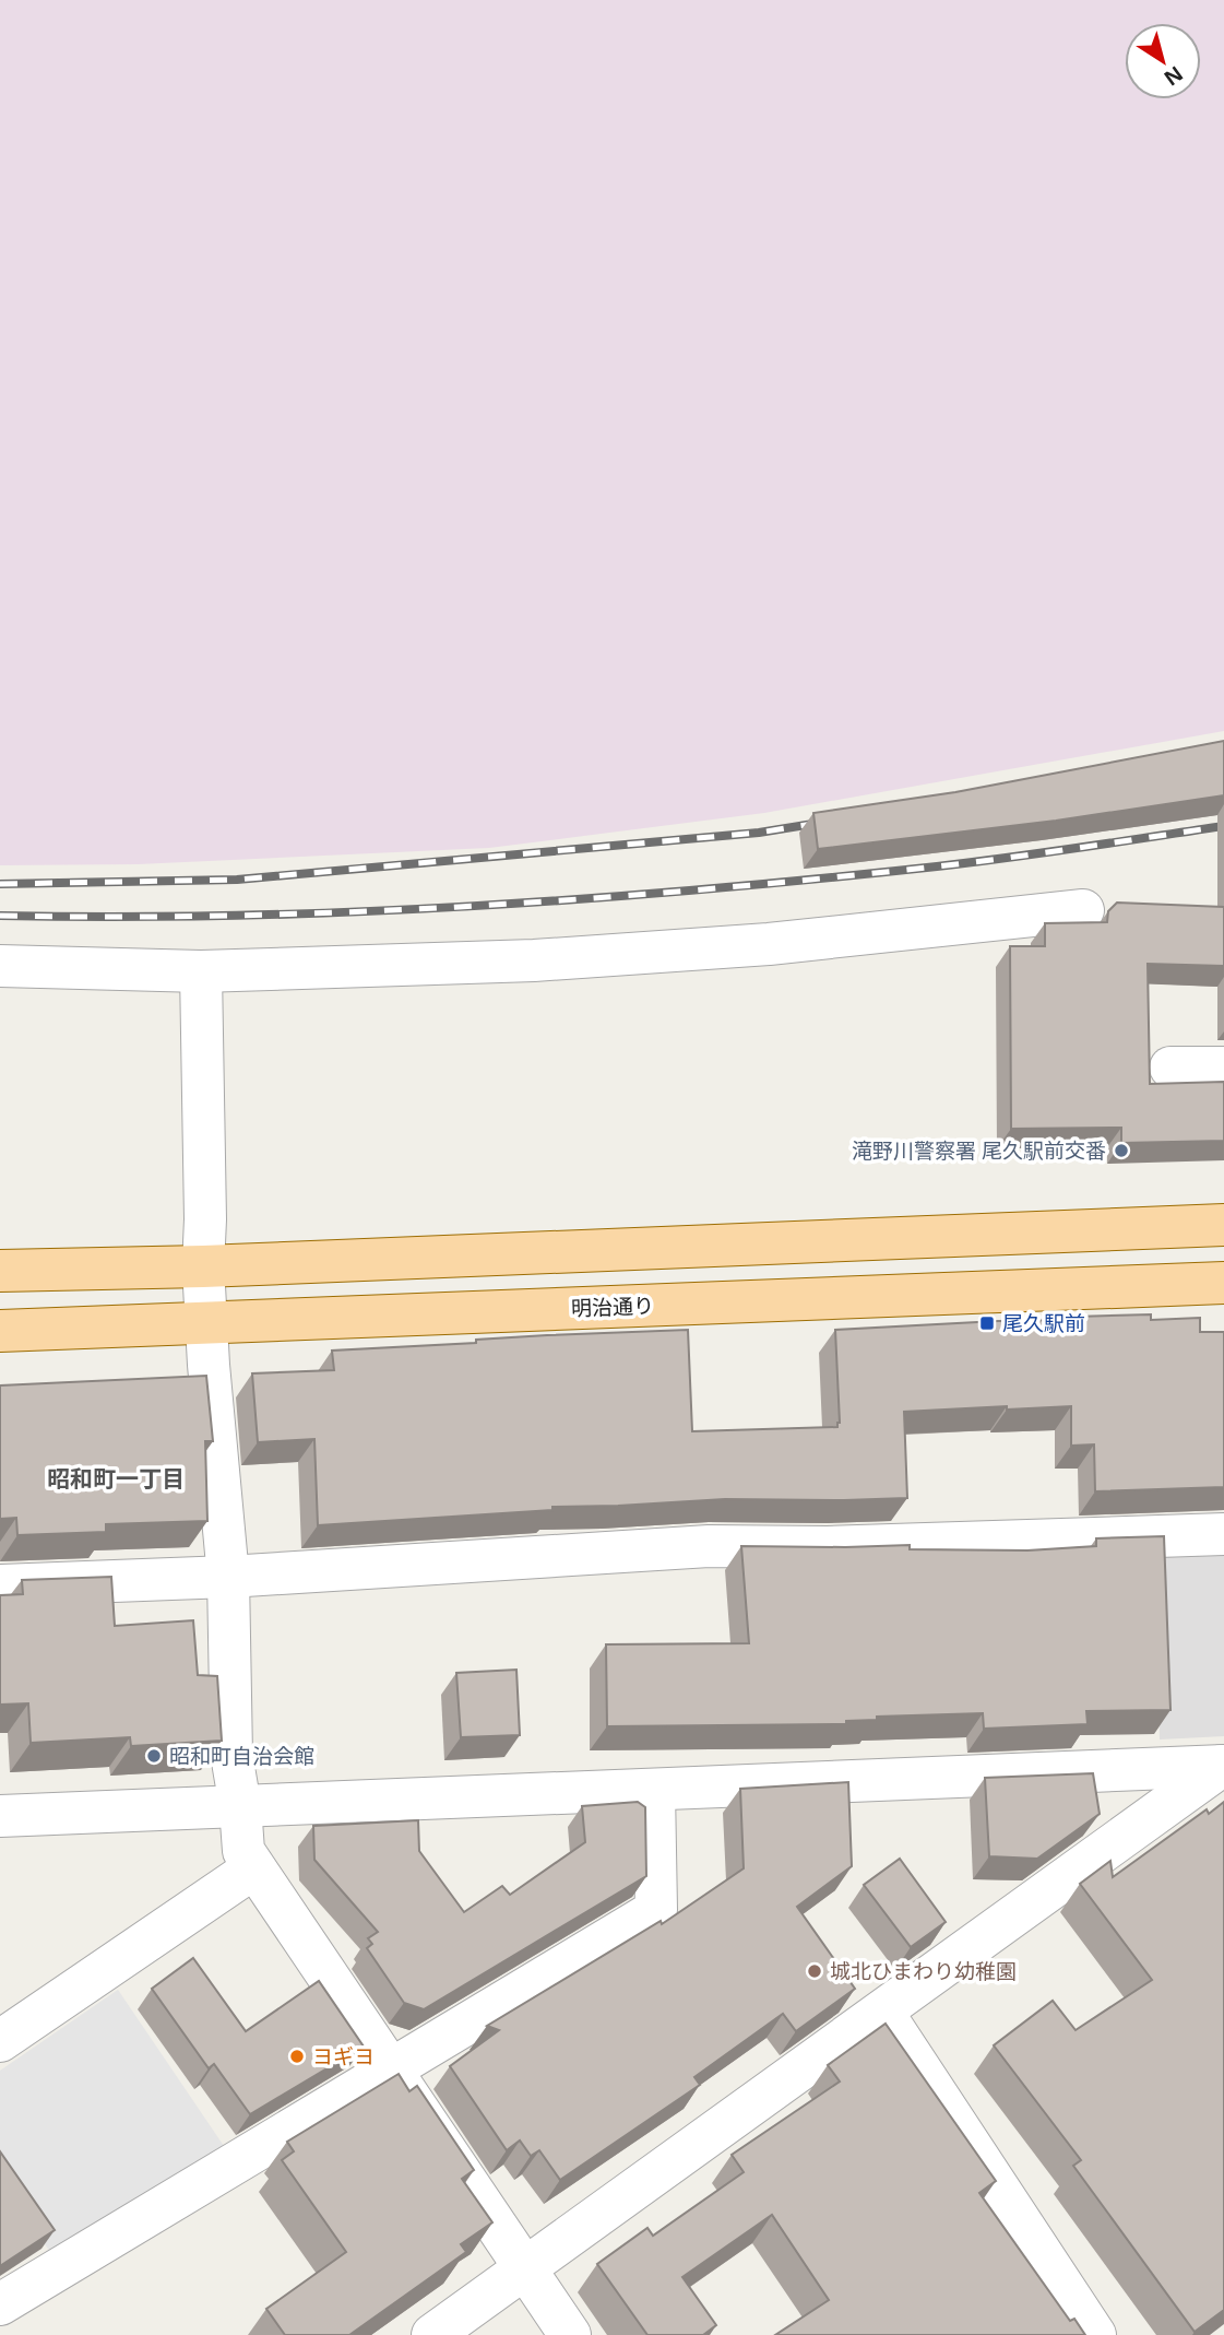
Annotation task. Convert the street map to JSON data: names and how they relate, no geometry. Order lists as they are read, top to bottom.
{
  "streets": {
    "main road": ["明治通り"]
  },
  "districts": ["昭和町一丁目"],
  "places": {
    "other": [
      "滝野川警察署 尾久駅前交番",
      "昭和町自治会館",
      "城北ひまわり幼稚園",
      "ヨギヨ"
    ],
    "transit": ["尾久駅前"]
  },
  "north": "bottom right"
}
